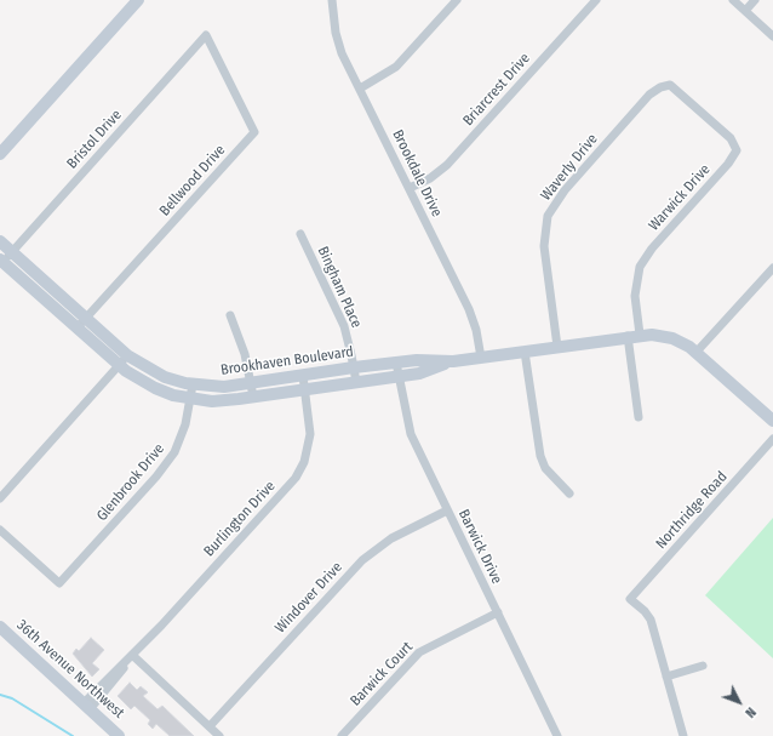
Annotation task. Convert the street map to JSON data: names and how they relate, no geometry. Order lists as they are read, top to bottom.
{
  "streets": {
    "street": [
      "Briarcrest Drive",
      "Bristol Drive",
      "Waverly Drive",
      "Brookdale Drive",
      "Bellwood Drive",
      "Warwick Drive",
      "Bingham Place",
      "Brookhaven Boulevard",
      "Glenbrook Drive",
      "Northridge Road",
      "Burlington Drive",
      "Barwick Drive",
      "Windover Drive",
      "36th Avenue Northwest",
      "Barwick Court"
    ]
  },
  "crossings": [
    ["Briarcrest Drive", "Brookdale Drive"],
    ["Bristol Drive", "Bellwood Drive"],
    ["Bristol Drive", "Brookhaven Boulevard"],
    ["Waverly Drive", "Warwick Drive"],
    ["Waverly Drive", "Brookhaven Boulevard"],
    ["Brookdale Drive", "Brookhaven Boulevard"],
    ["Bellwood Drive", "Brookhaven Boulevard"],
    ["Warwick Drive", "Brookhaven Boulevard"],
    ["Bingham Place", "Brookhaven Boulevard"],
    ["Brookhaven Boulevard", "Glenbrook Drive"],
    ["Brookhaven Boulevard", "Burlington Drive"],
    ["Brookhaven Boulevard", "Barwick Drive"],
    ["Burlington Drive", "36th Avenue Northwest"],
    ["Barwick Drive", "Windover Drive"],
    ["Barwick Drive", "Barwick Court"]
  ],
  "north": "bottom right"
}
